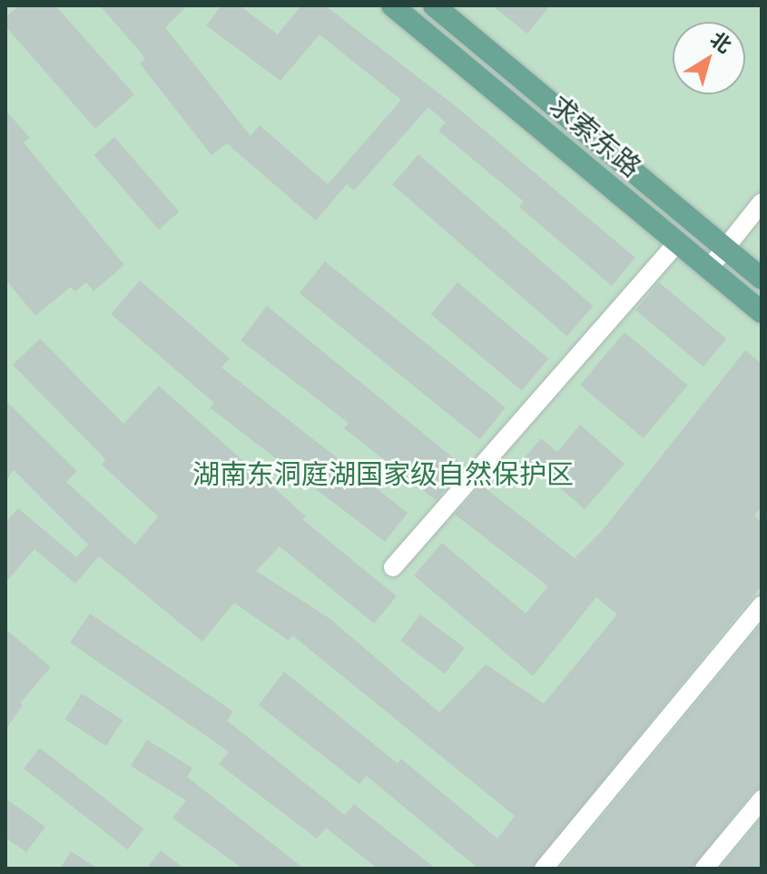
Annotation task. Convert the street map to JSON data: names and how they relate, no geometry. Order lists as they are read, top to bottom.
{
  "streets": {
    "main road": ["求索东路"]
  },
  "parks": ["湖南东洞庭湖国家级自然保护区"],
  "north": "top right"
}
